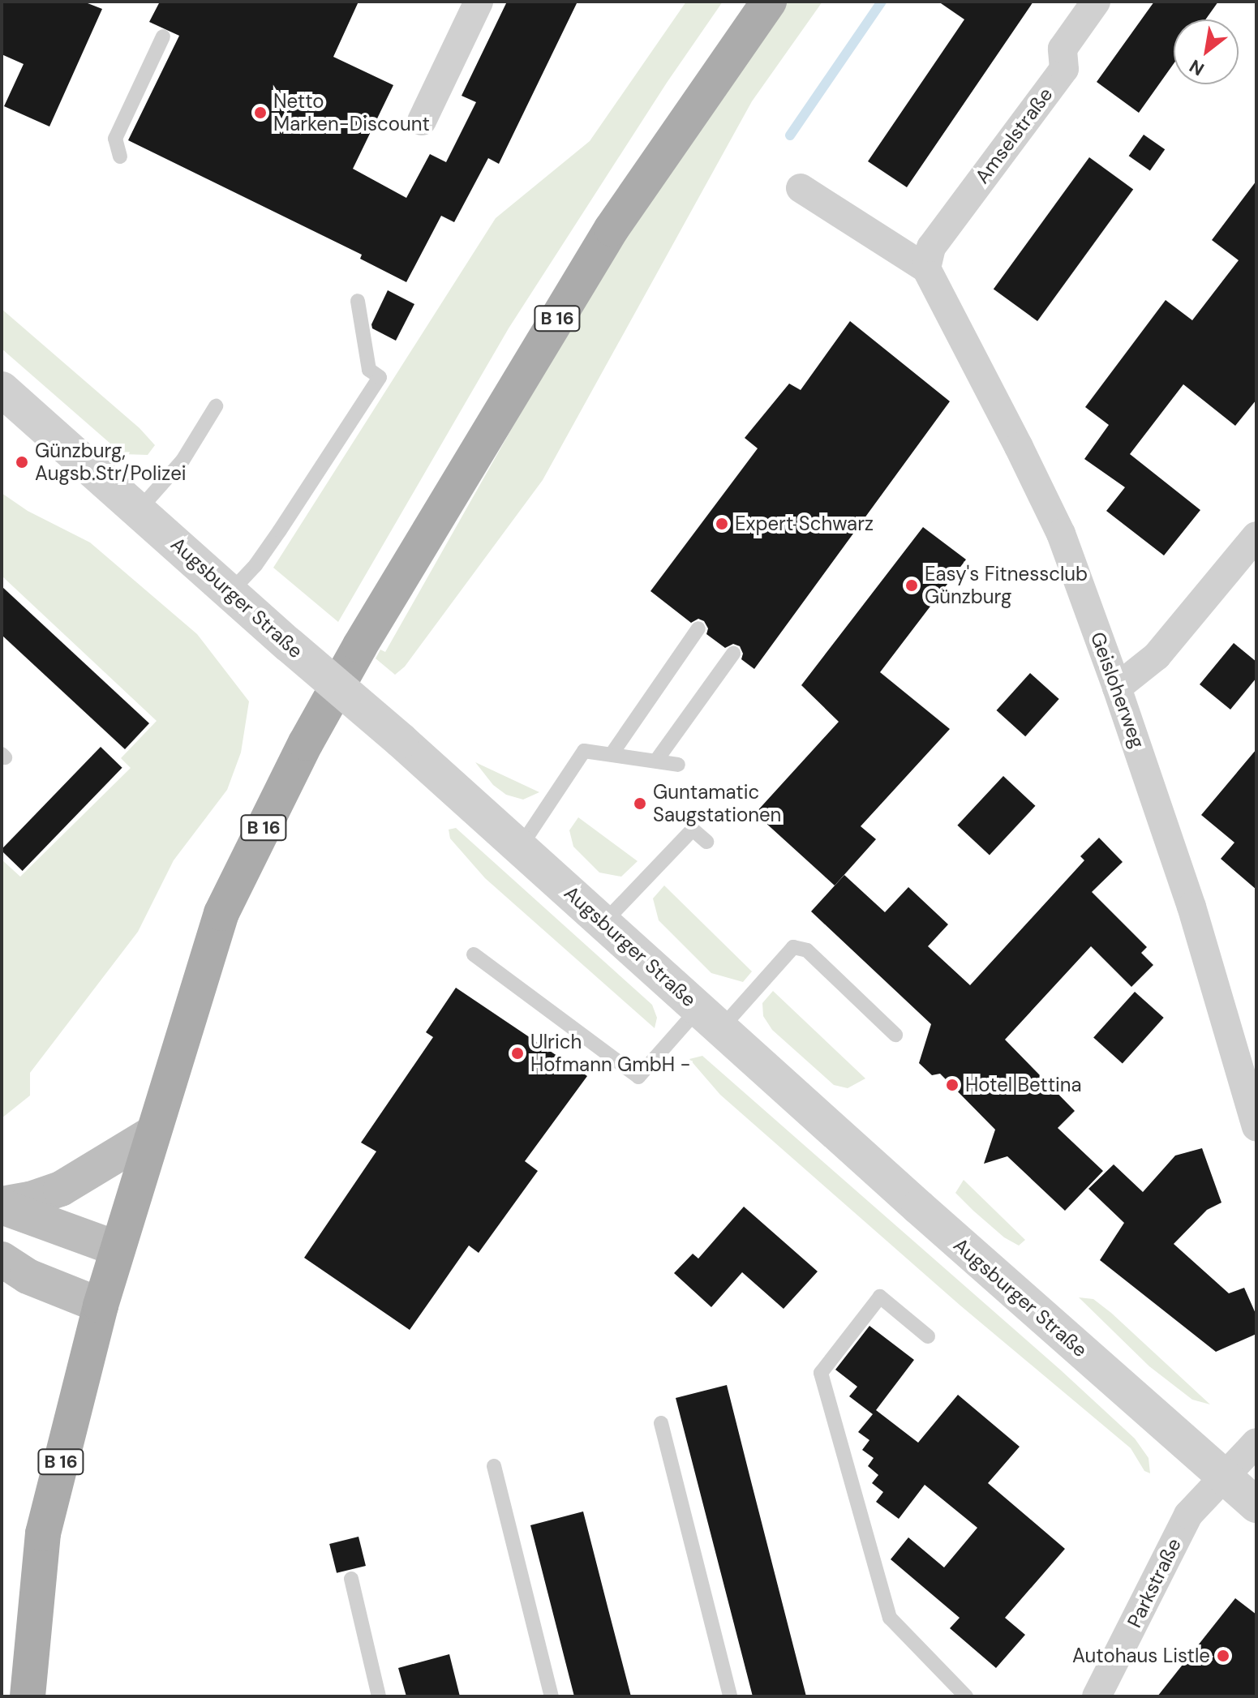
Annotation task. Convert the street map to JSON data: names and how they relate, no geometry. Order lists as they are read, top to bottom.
{
  "streets": {
    "main road": ["B 16"],
    "street": [
      "Amselstraße",
      "Augsburger Straße",
      "Geisloherweg",
      "Parkstraße"
    ]
  },
  "crossings": [
    ["Amselstraße", "Geisloherweg"],
    ["Augsburger Straße", "Parkstraße"]
  ],
  "places": [
    "Netto Marken-Discount",
    "Günzburg, Augsb.Str/Polizei",
    "Expert Schwarz",
    "Easy's Fitnessclub Günzburg",
    "Guntamatic Saugstationen",
    "Ulrich Hofmann GmbH -",
    "Hotel Bettina",
    "Autohaus Listle"
  ],
  "north": "bottom left"
}
